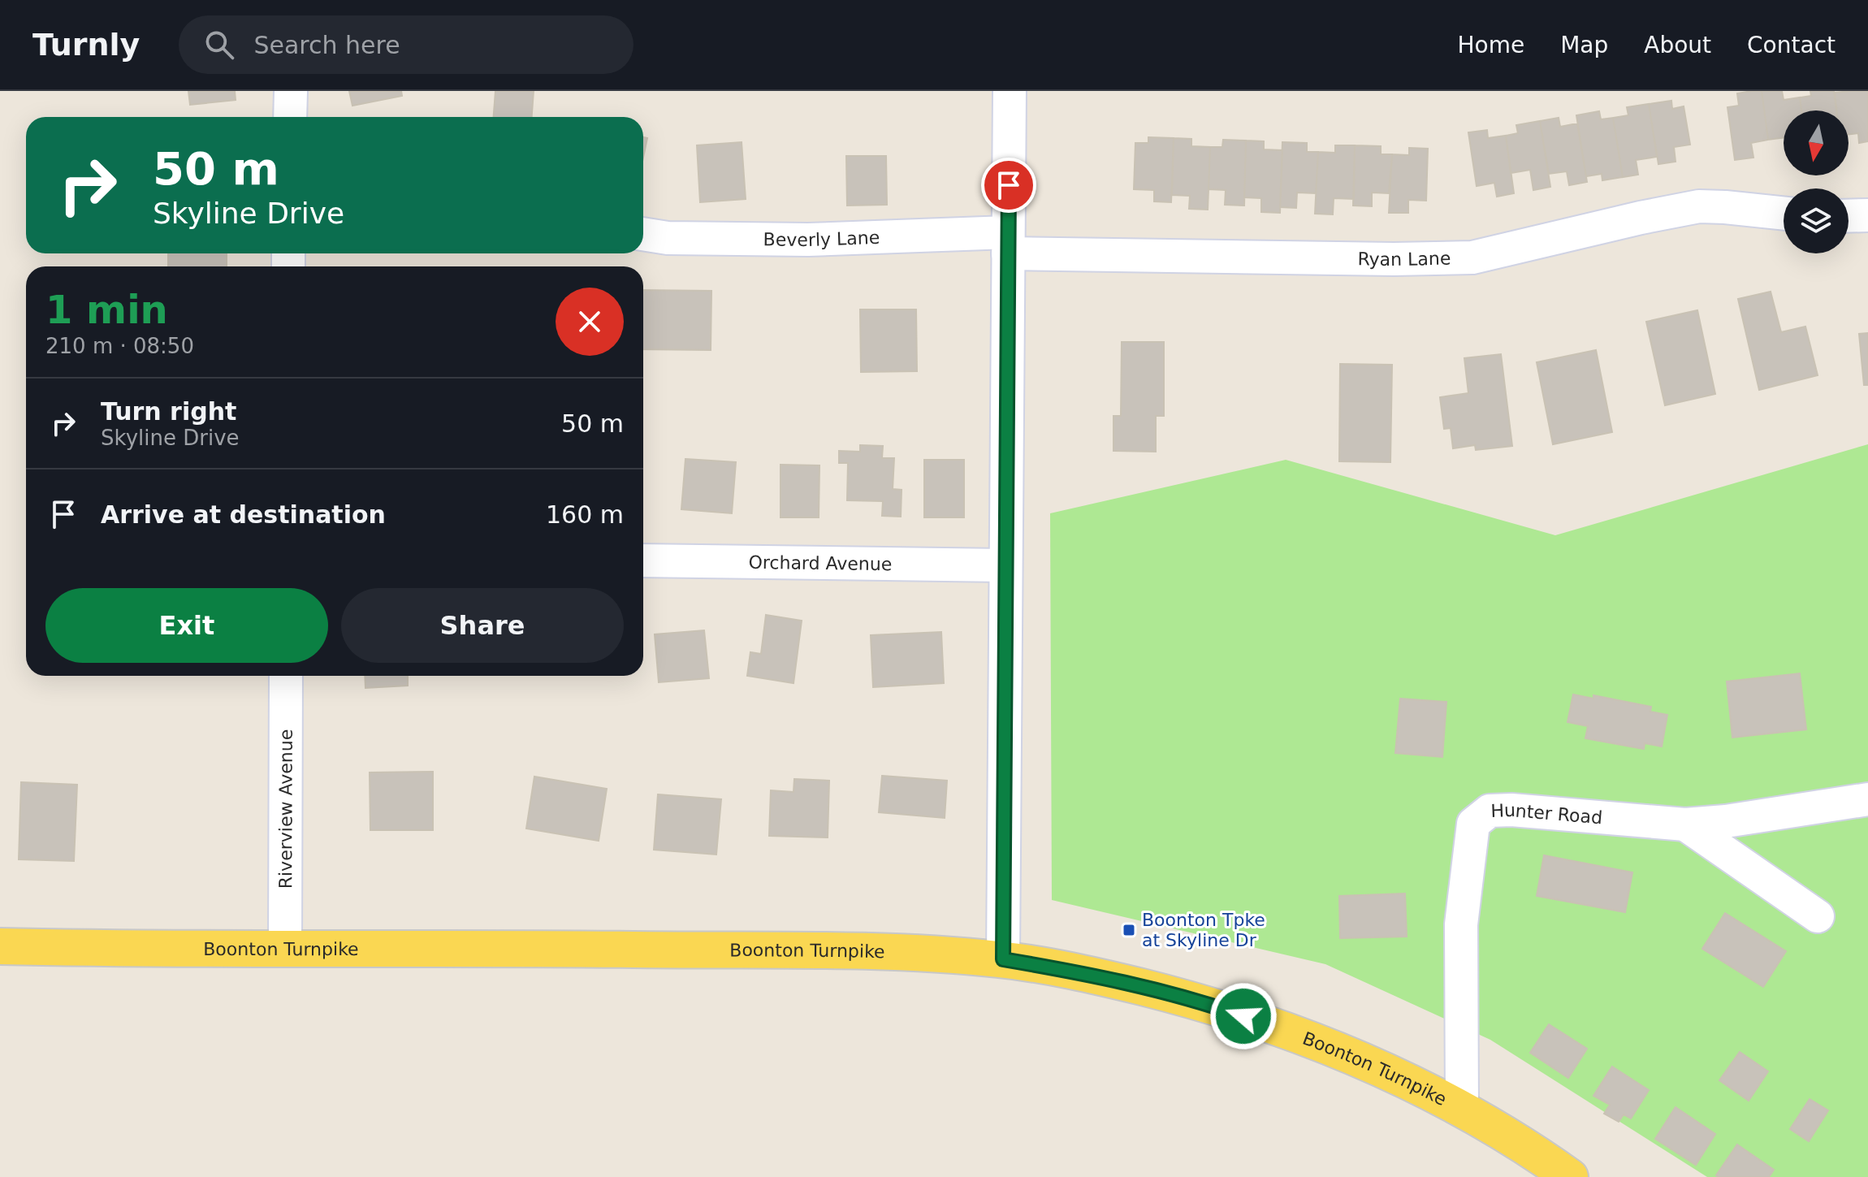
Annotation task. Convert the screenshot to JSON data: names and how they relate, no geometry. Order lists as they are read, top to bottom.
{
  "streets": {
    "main road": ["Boonton Turnpike"],
    "street": [
      "Beverly Lane",
      "Ryan Lane",
      "Orchard Avenue",
      "Riverview Avenue",
      "Hunter Road"
    ]
  },
  "crossings": [
    ["Beverly Lane", "Ryan Lane"],
    ["Riverview Avenue", "Boonton Turnpike"],
    ["Hunter Road", "Boonton Turnpike"]
  ],
  "places": {
    "transit": ["Boonton Tpke at Skyline Dr"]
  },
  "north": "bottom",
  "page": {
    "header": "Turnly",
    "search": "Search here",
    "nav": [
      "Home",
      "Map",
      "About",
      "Contact"
    ],
    "turn": ["50 m", "Skyline Drive"],
    "heading": ["1 min", "210 m · 08:50"],
    "list": [
      {
        "name": "Turn right",
        "note": "Skyline Drive",
        "value": "50 m"
      },
      {
        "name": "Arrive at destination",
        "value": "160 m"
      }
    ],
    "buttons": ["Exit", "Share"]
  }
}
